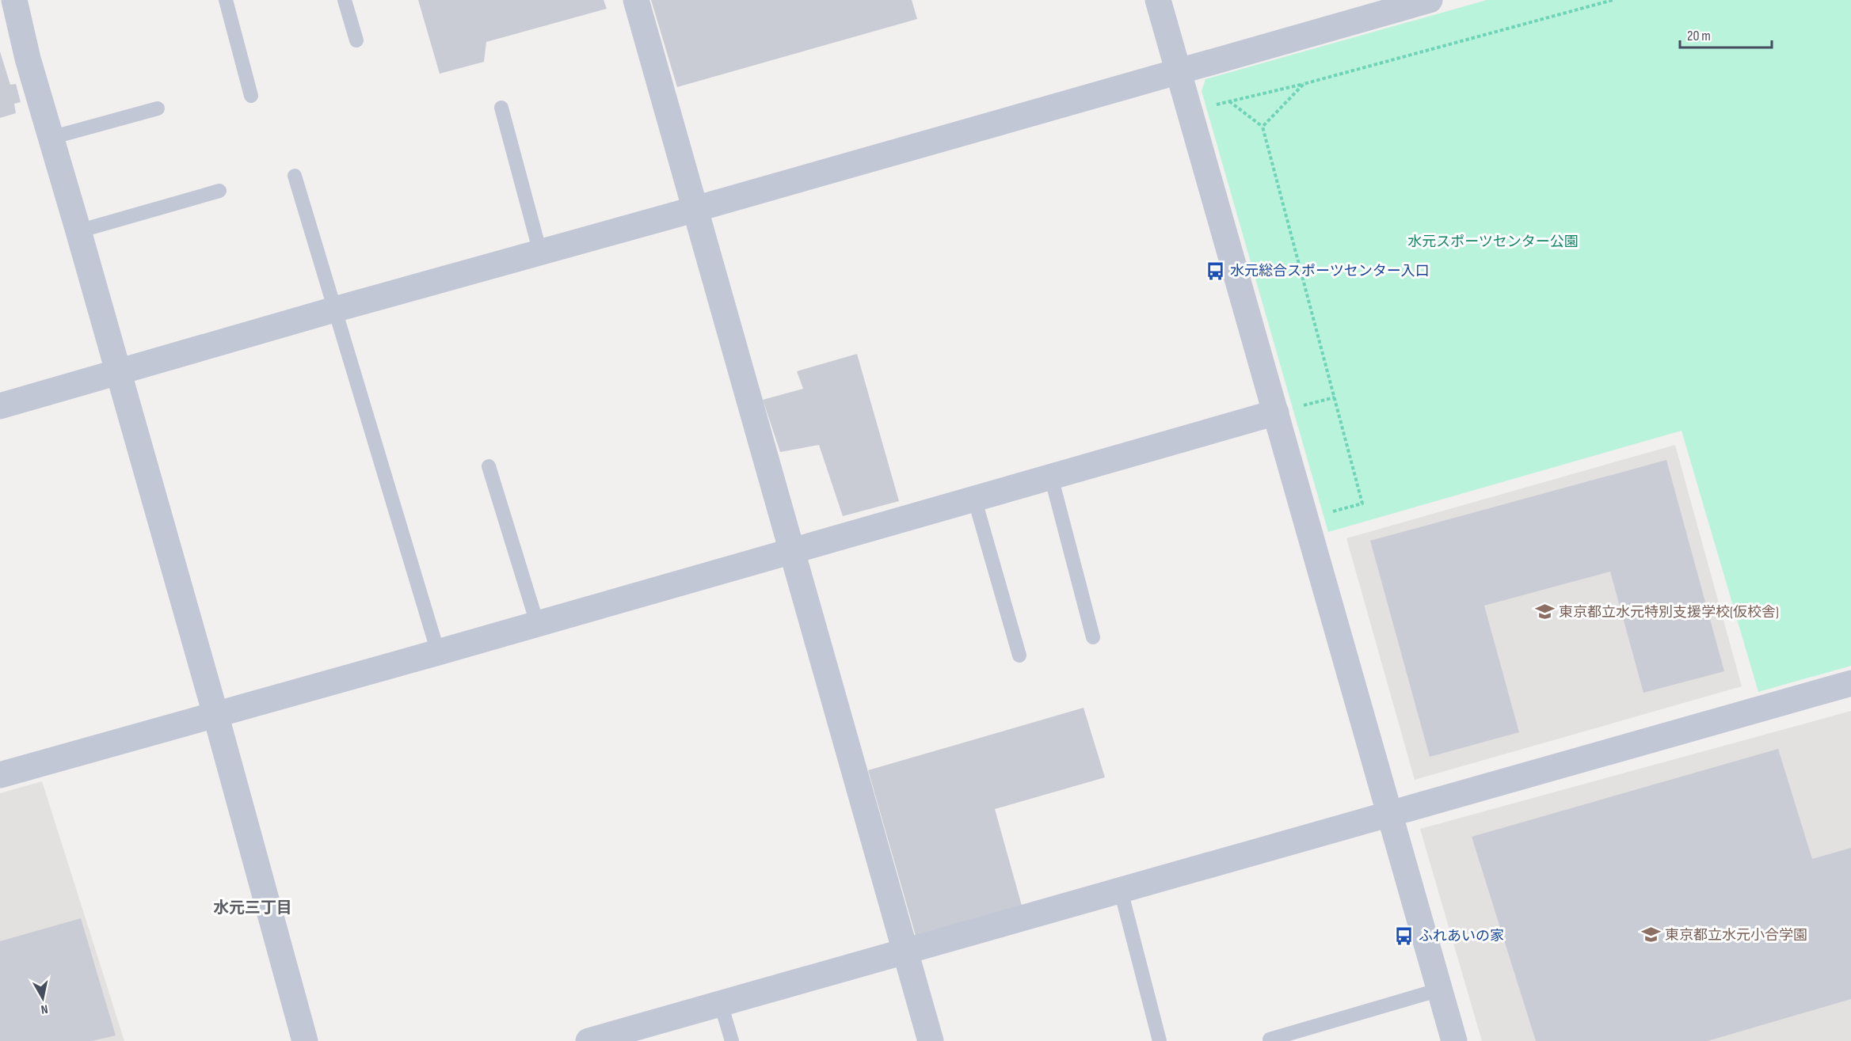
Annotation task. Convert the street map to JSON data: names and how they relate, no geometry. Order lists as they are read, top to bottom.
{
  "districts": ["水元三丁目"],
  "parks": ["水元スポーツセンター公園"],
  "places": {
    "bus stop": ["水元総合スポーツセンター入口", "ふれあいの家"],
    "school or university": ["東京都立水元特別支援学校(仮校舎)", "東京都立水元小合学園"]
  },
  "scale_bar": "20 m",
  "north": "bottom"
}
